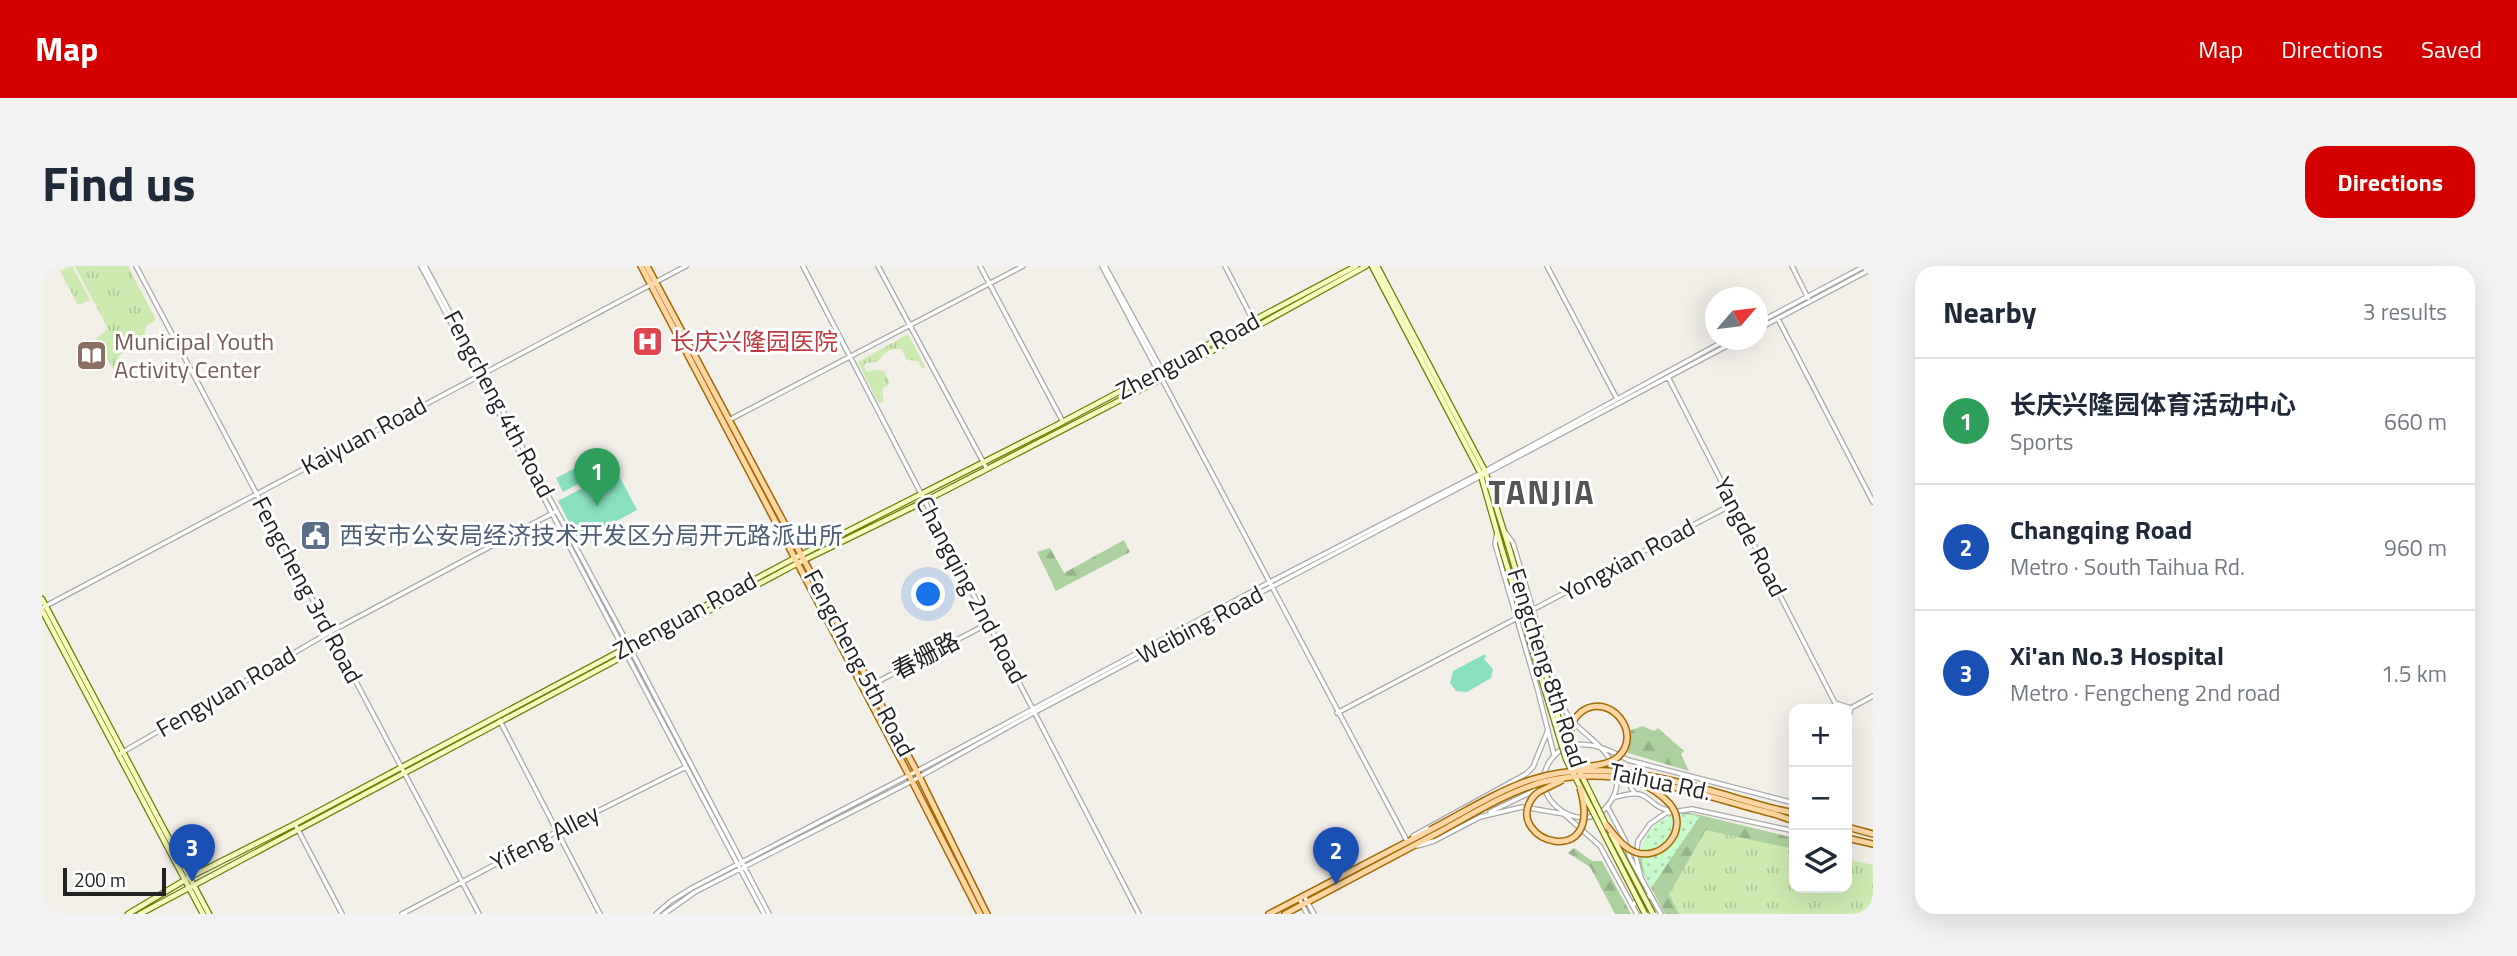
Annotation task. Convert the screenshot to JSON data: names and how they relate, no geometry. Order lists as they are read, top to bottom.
{
  "streets": {
    "main road": [
      "Zhenguan Road",
      "Fengcheng 5th Road",
      "Fengcheng 8th Road",
      "Taihua Rd."
    ],
    "street": [
      "Fengcheng 4th Road",
      "Kaiyuan Road",
      "Yangde Road",
      "Yongxian Road",
      "Fengcheng 3rd Road",
      "Changqing 2nd Road",
      "Weibing Road",
      "春姗路",
      "Fengyuan Road",
      "Yifeng Alley"
    ]
  },
  "crossings": [
    ["Zhenguan Road", "Fengcheng 4th Road"],
    ["Zhenguan Road", "Fengcheng 3rd Road"],
    ["Zhenguan Road", "Changqing 2nd Road"],
    ["Zhenguan Road", "Fengcheng 5th Road"],
    ["Fengcheng 4th Road", "Kaiyuan Road"],
    ["Fengcheng 4th Road", "Fengyuan Road"],
    ["Kaiyuan Road", "Fengcheng 3rd Road"],
    ["Kaiyuan Road", "Fengcheng 5th Road"],
    ["Yangde Road", "Yongxian Road"],
    ["Yangde Road", "Weibing Road"],
    ["Yongxian Road", "Fengcheng 8th Road"],
    ["Fengcheng 3rd Road", "Fengyuan Road"],
    ["Fengcheng 3rd Road", "Yifeng Alley"],
    ["Changqing 2nd Road", "Weibing Road"],
    ["Changqing 2nd Road", "春姗路"],
    ["Weibing Road", "Fengcheng 5th Road"],
    ["Weibing Road", "Fengcheng 8th Road"],
    ["春姗路", "Fengcheng 5th Road"]
  ],
  "districts": ["TANJIA"],
  "places": {
    "hospital": ["长庆兴隆园医院"],
    "library": ["Municipal Youth Activity Center"],
    "public building": ["西安市公安局经济技术开发区分局开元路派出所"]
  },
  "scale_bar": "200 m",
  "north": "top right",
  "page": {
    "header": "Map",
    "nav": ["Map", "Directions", "Saved"],
    "title": "Find us",
    "buttons": "Directions",
    "heading": ["Nearby", "3 results"],
    "list": [
      {
        "mark": "1",
        "name": "长庆兴隆园体育活动中心",
        "note": "Sports",
        "value": "660 m"
      },
      {
        "mark": "2",
        "name": "Changqing Road",
        "note": "Metro · South Taihua Rd.",
        "value": "960 m"
      },
      {
        "mark": "3",
        "name": "Xi'an No.3 Hospital",
        "note": "Metro · Fengcheng 2nd road",
        "value": "1.5 km"
      }
    ],
    "pins": ["1", "3", "2"],
    "map_buttons": ["+", "−"],
    "scale": "200 m"
  }
}
